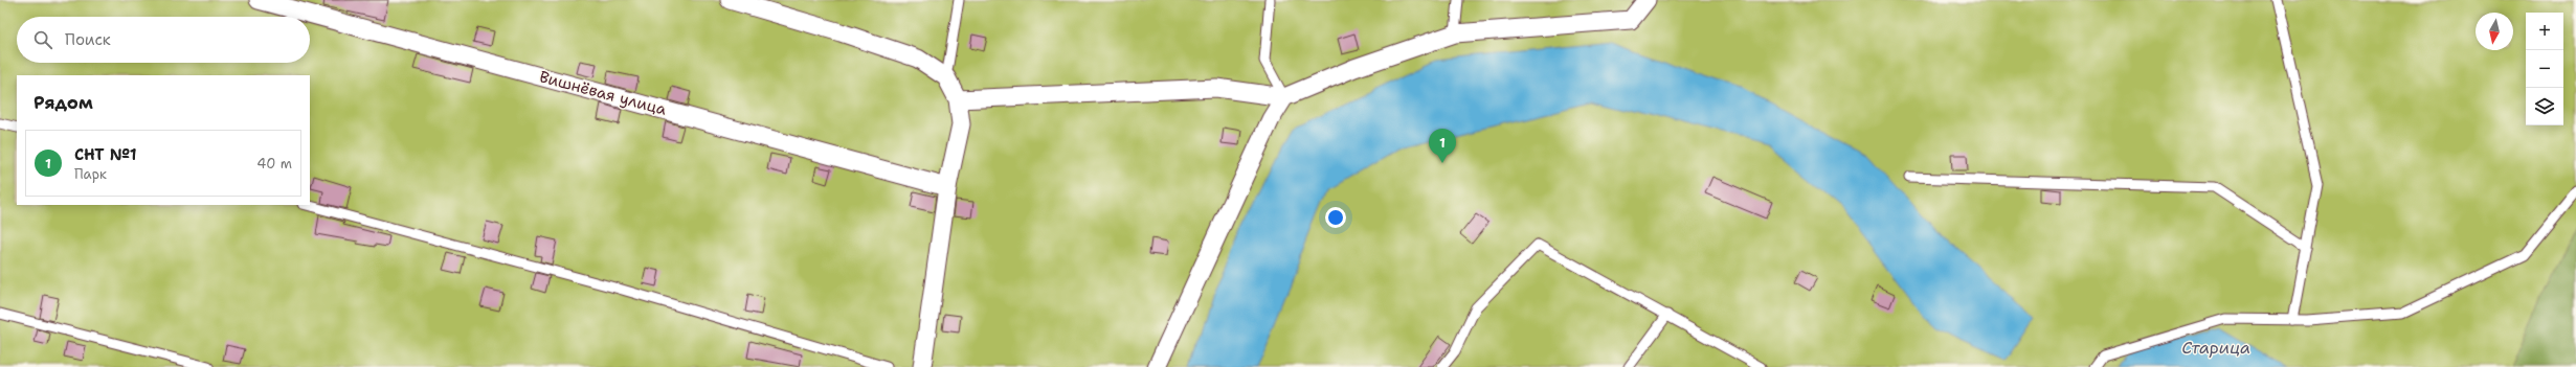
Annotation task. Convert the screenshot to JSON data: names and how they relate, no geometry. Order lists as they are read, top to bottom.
{
  "streets": {
    "street": ["Вишнёвая улица"]
  },
  "water": ["Старица"],
  "north": "bottom",
  "page": {
    "map_buttons": ["+", "−"],
    "search": "Поиск",
    "heading": "Рядом",
    "pins": "1",
    "list": [
      {
        "mark": "1",
        "name": "СНТ №1",
        "note": "Парк",
        "value": "40 m"
      }
    ]
  }
}
